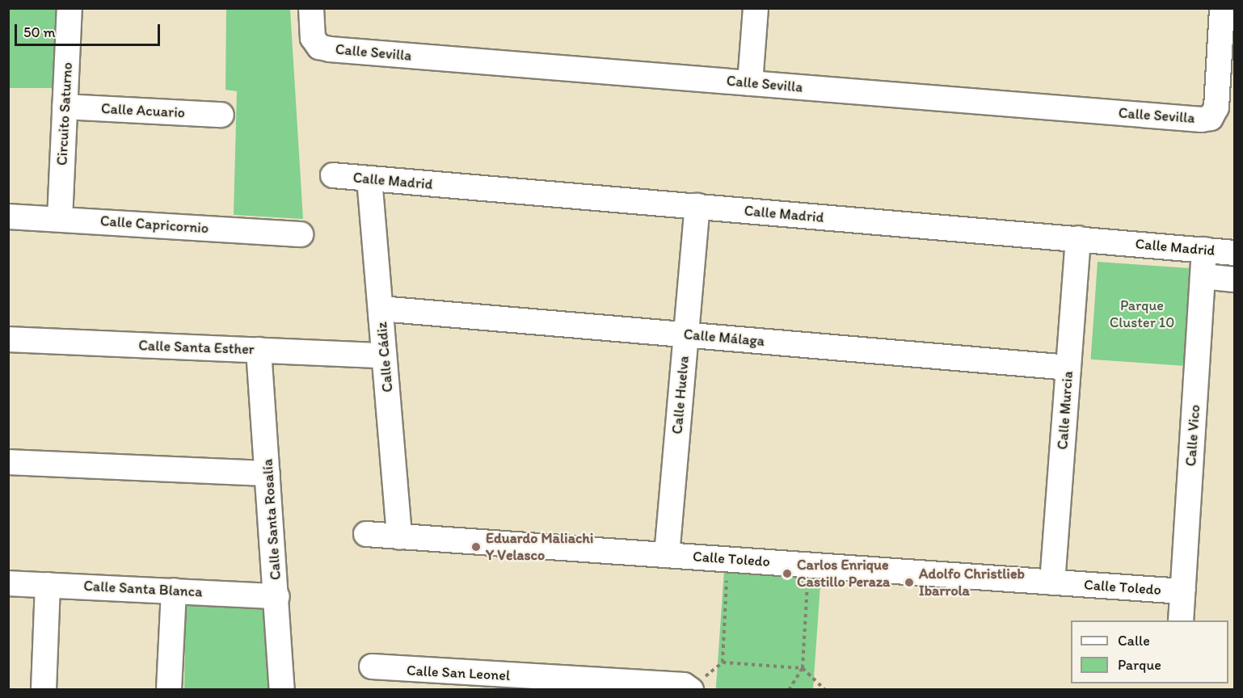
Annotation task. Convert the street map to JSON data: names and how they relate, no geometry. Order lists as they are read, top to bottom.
{
  "streets": {
    "street": [
      "Calle Sevilla",
      "Calle Acuario",
      "Circuito Saturno",
      "Calle Madrid",
      "Calle Capricornio",
      "Calle Málaga",
      "Calle Santa Esther",
      "Calle Cádiz",
      "Calle Huelva",
      "Calle Murcia",
      "Calle Vico",
      "Calle Santa Rosalía",
      "Calle Toledo",
      "Calle Santa Blanca",
      "Calle San Leonel"
    ]
  },
  "crossings": [
    ["Calle Acuario", "Circuito Saturno"],
    ["Circuito Saturno", "Calle Capricornio"],
    ["Calle Madrid", "Calle Cádiz"],
    ["Calle Madrid", "Calle Huelva"],
    ["Calle Madrid", "Calle Murcia"],
    ["Calle Madrid", "Calle Vico"],
    ["Calle Málaga", "Calle Cádiz"],
    ["Calle Málaga", "Calle Huelva"],
    ["Calle Málaga", "Calle Murcia"],
    ["Calle Santa Esther", "Calle Cádiz"],
    ["Calle Santa Esther", "Calle Santa Rosalía"],
    ["Calle Cádiz", "Calle Toledo"],
    ["Calle Huelva", "Calle Toledo"],
    ["Calle Murcia", "Calle Toledo"],
    ["Calle Vico", "Calle Toledo"],
    ["Calle Santa Rosalía", "Calle Santa Blanca"]
  ],
  "parks": ["Parque Cluster 10"],
  "places": ["Eduardo Maliachi Y Velasco", "Carlos Enrique Castillo Peraza", "Adolfo Christlieb Ibarrola"],
  "legend": ["Calle", "Parque"],
  "scale_bar": "50 m"
}
